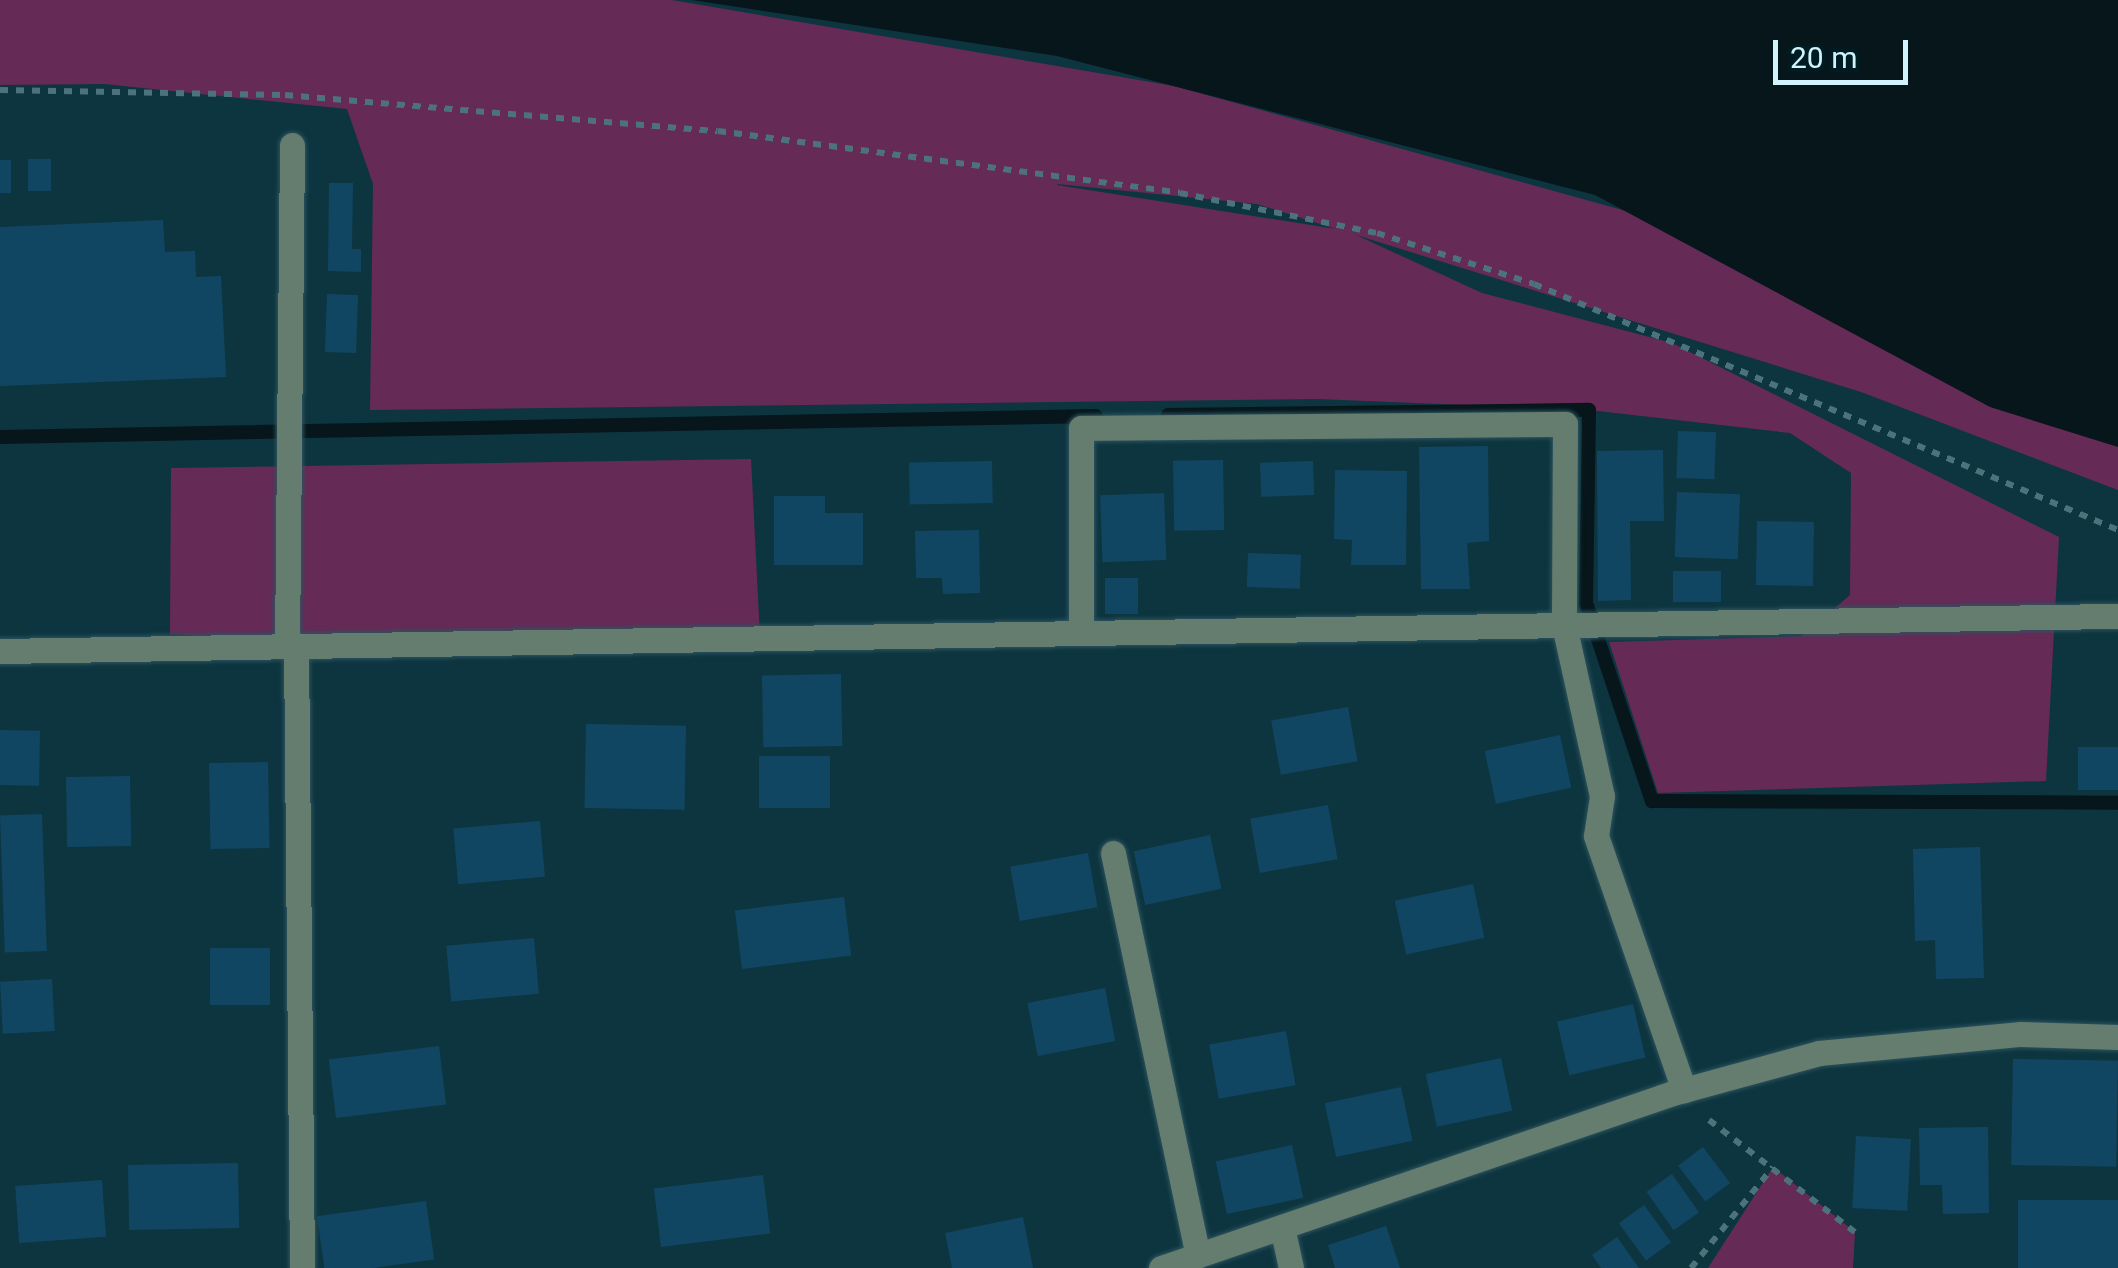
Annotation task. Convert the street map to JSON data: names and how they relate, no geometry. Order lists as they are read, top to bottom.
{
  "scale_bar": "20 m"
}
